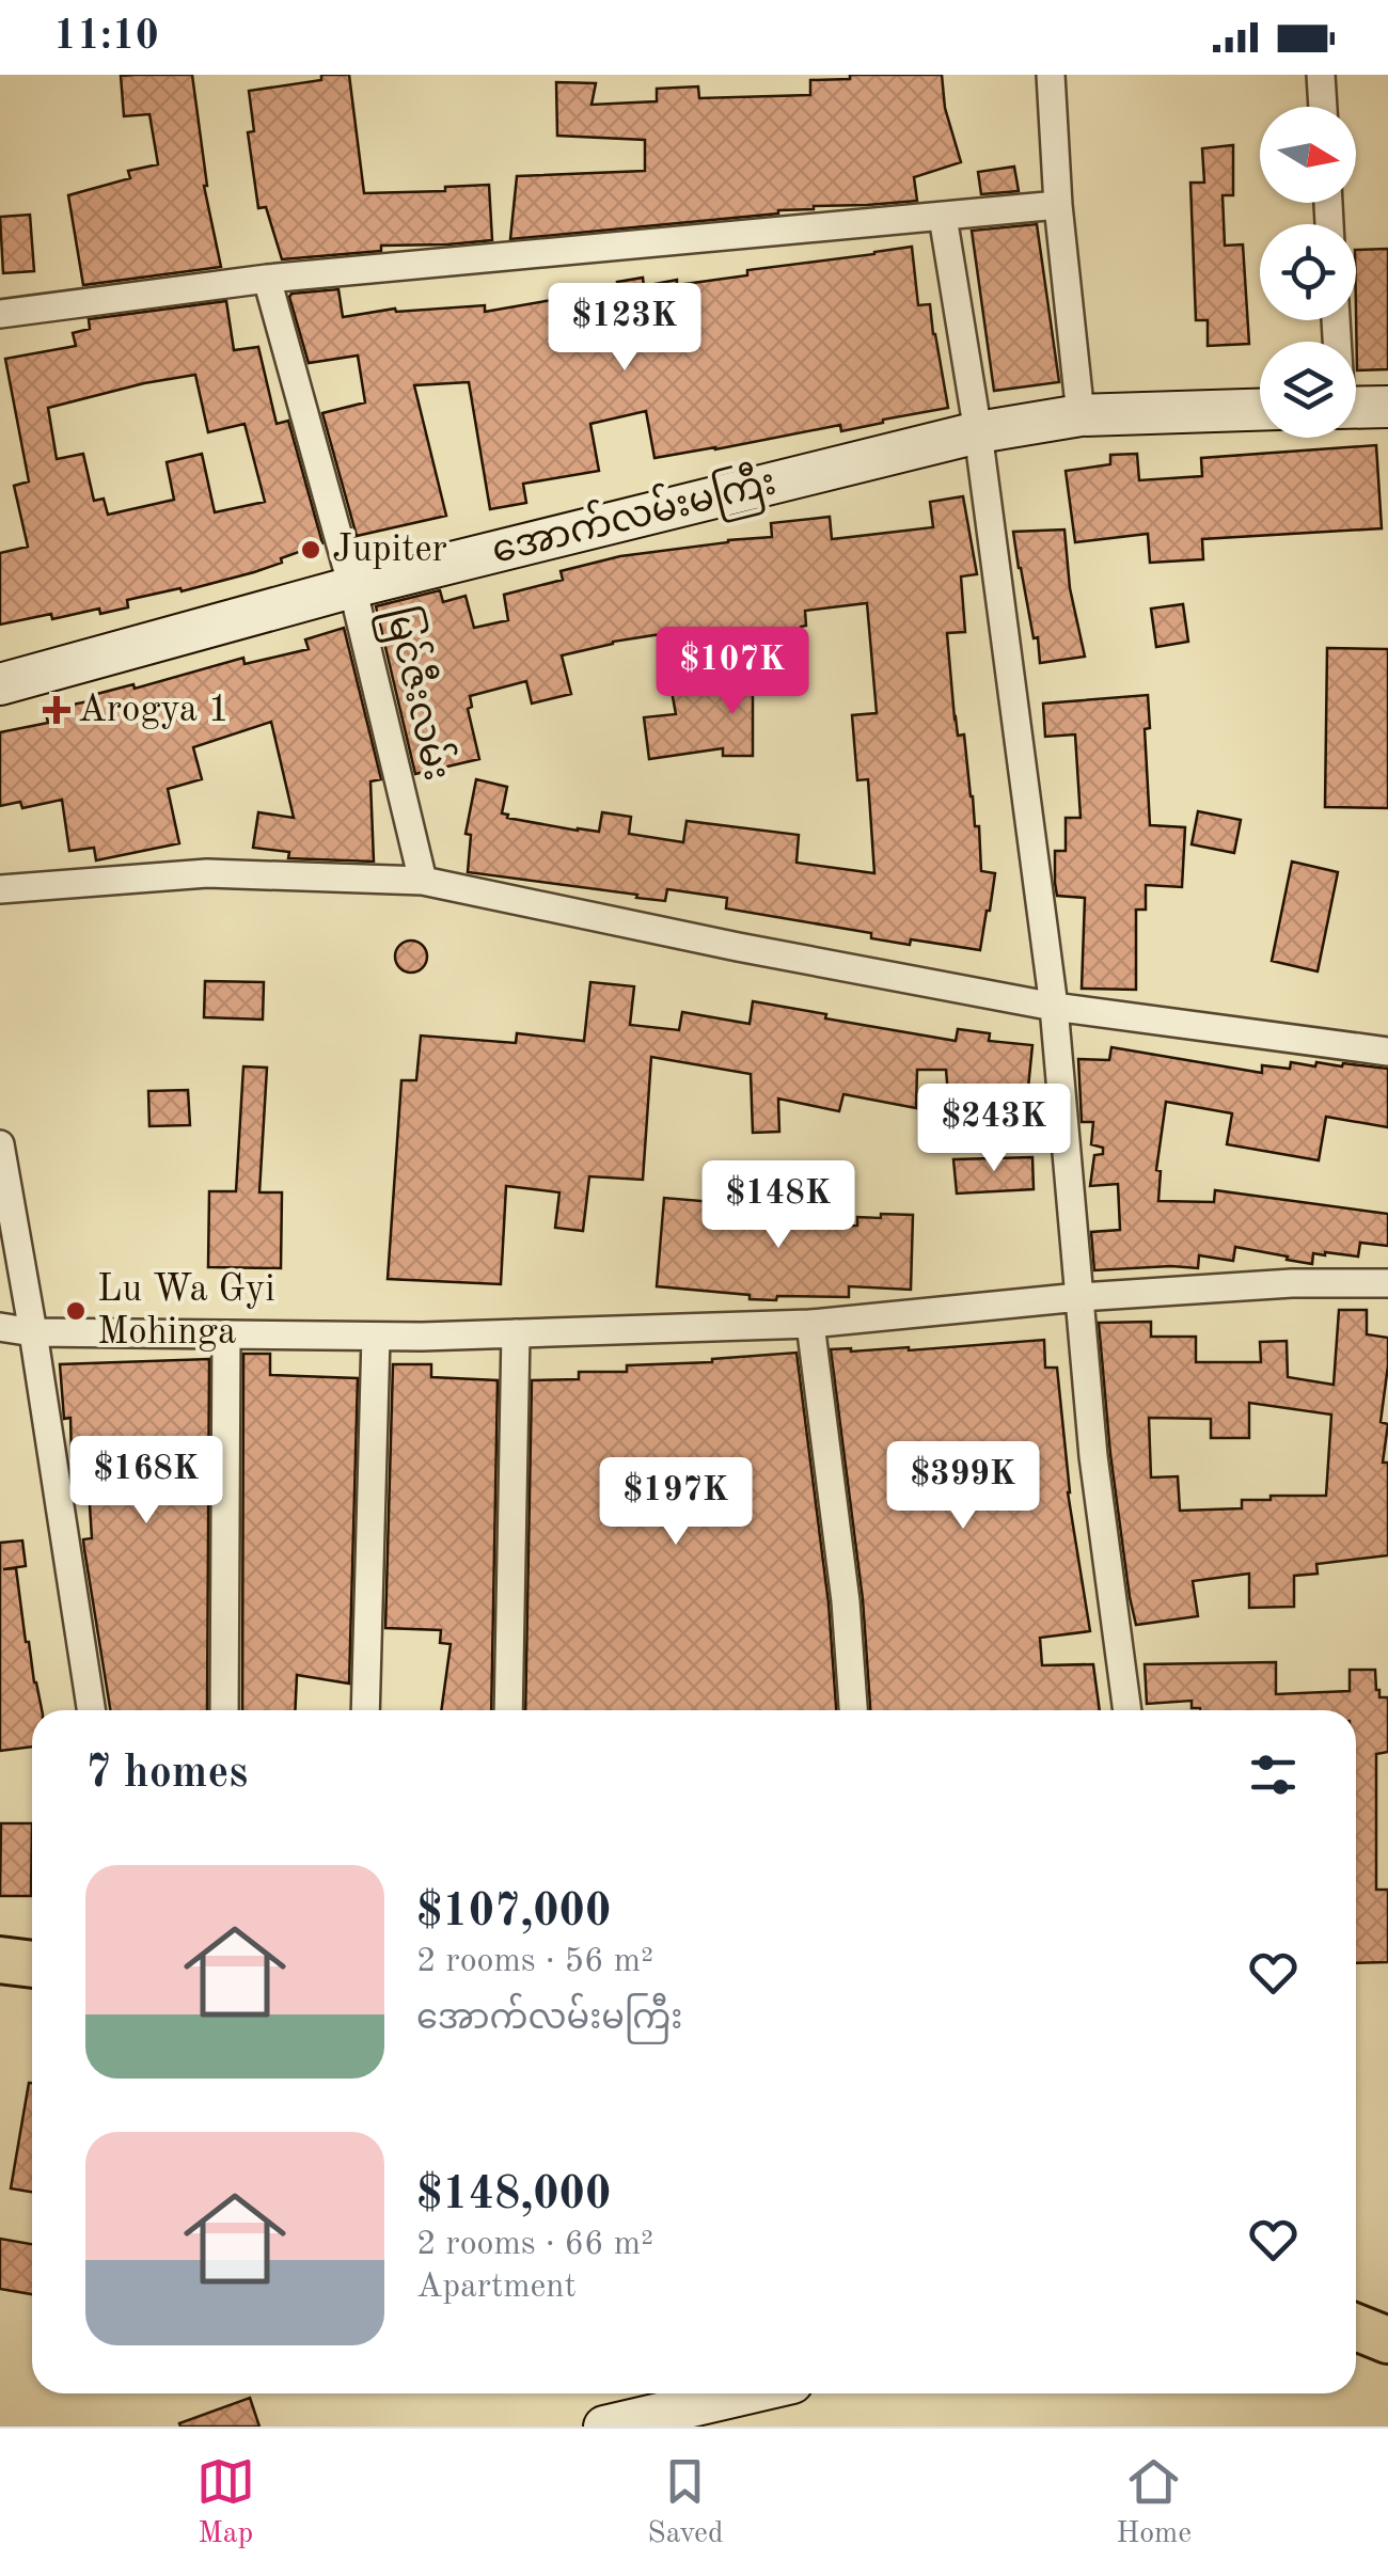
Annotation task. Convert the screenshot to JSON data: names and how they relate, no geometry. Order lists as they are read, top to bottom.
{
  "streets": {
    "main road": ["အောက်လမ်းမကြီး"],
    "street": ["မြင်ဇီးလမ်း"]
  },
  "crossings": [
    ["အောက်လမ်းမကြီး", "မြင်ဇီးလမ်း"]
  ],
  "places": {
    "other": ["Jupiter", "Lu Wa Gyi Mohinga"],
    "health": ["Arogya 1"]
  },
  "north": "right",
  "page": {
    "status": "11:10",
    "price": [
      "$123K",
      "$107K",
      "$243K",
      "$148K",
      "$168K",
      "$399K",
      "$197K"
    ],
    "heading": "7 homes",
    "list": [
      {
        "name": "$107,000",
        "note": "2 rooms · 56 m² · အောက်လမ်းမကြီး"
      },
      {
        "name": "$148,000",
        "note": "2 rooms · 66 m² · Apartment"
      }
    ],
    "tabs": ["Map", "Saved", "Home"]
  }
}
